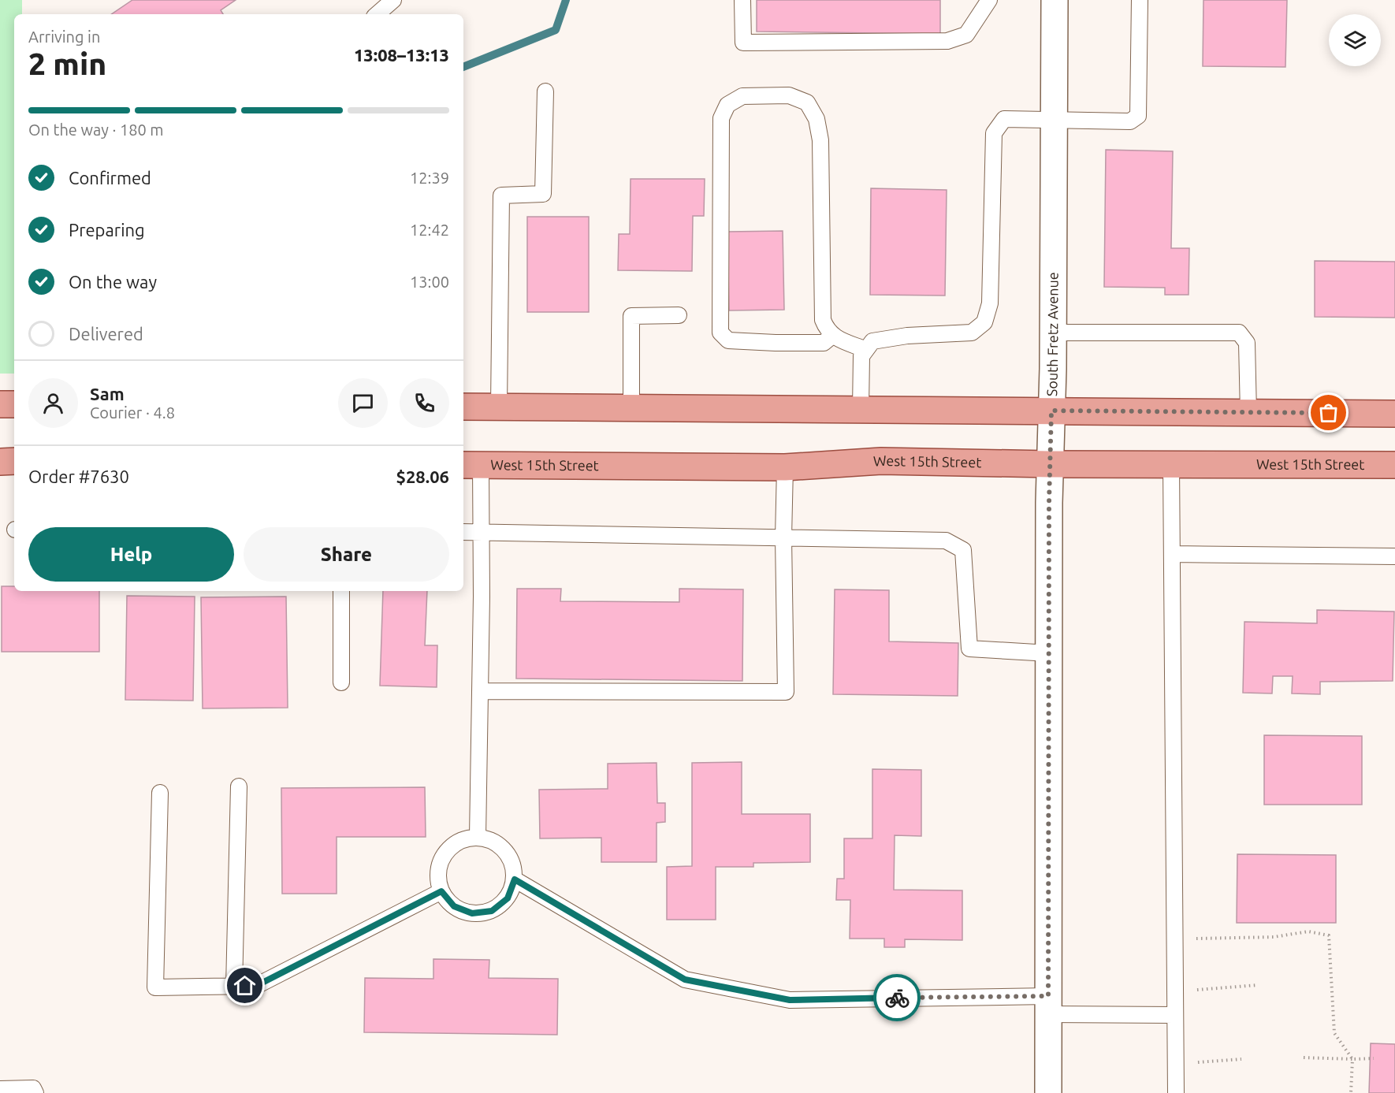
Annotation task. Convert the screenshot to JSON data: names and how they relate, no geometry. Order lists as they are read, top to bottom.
{
  "streets": {
    "main road": ["West 15th Street"],
    "street": ["South Fretz Avenue"]
  },
  "crossings": [
    ["South Fretz Avenue", "West 15th Street"]
  ],
  "page": {
    "heading": ["2 min", "Arriving in", "13:08–13:13"],
    "panel": [
      "Sam",
      "Courier · 4.8",
      "Order #7630",
      "$28.06"
    ],
    "bar": "On the way · 180 m",
    "list": [
      ["Confirmed", "12:39"],
      ["Preparing", "12:42"],
      ["On the way", "13:00"],
      "Delivered"
    ],
    "buttons": ["Help", "Share"]
  }
}
